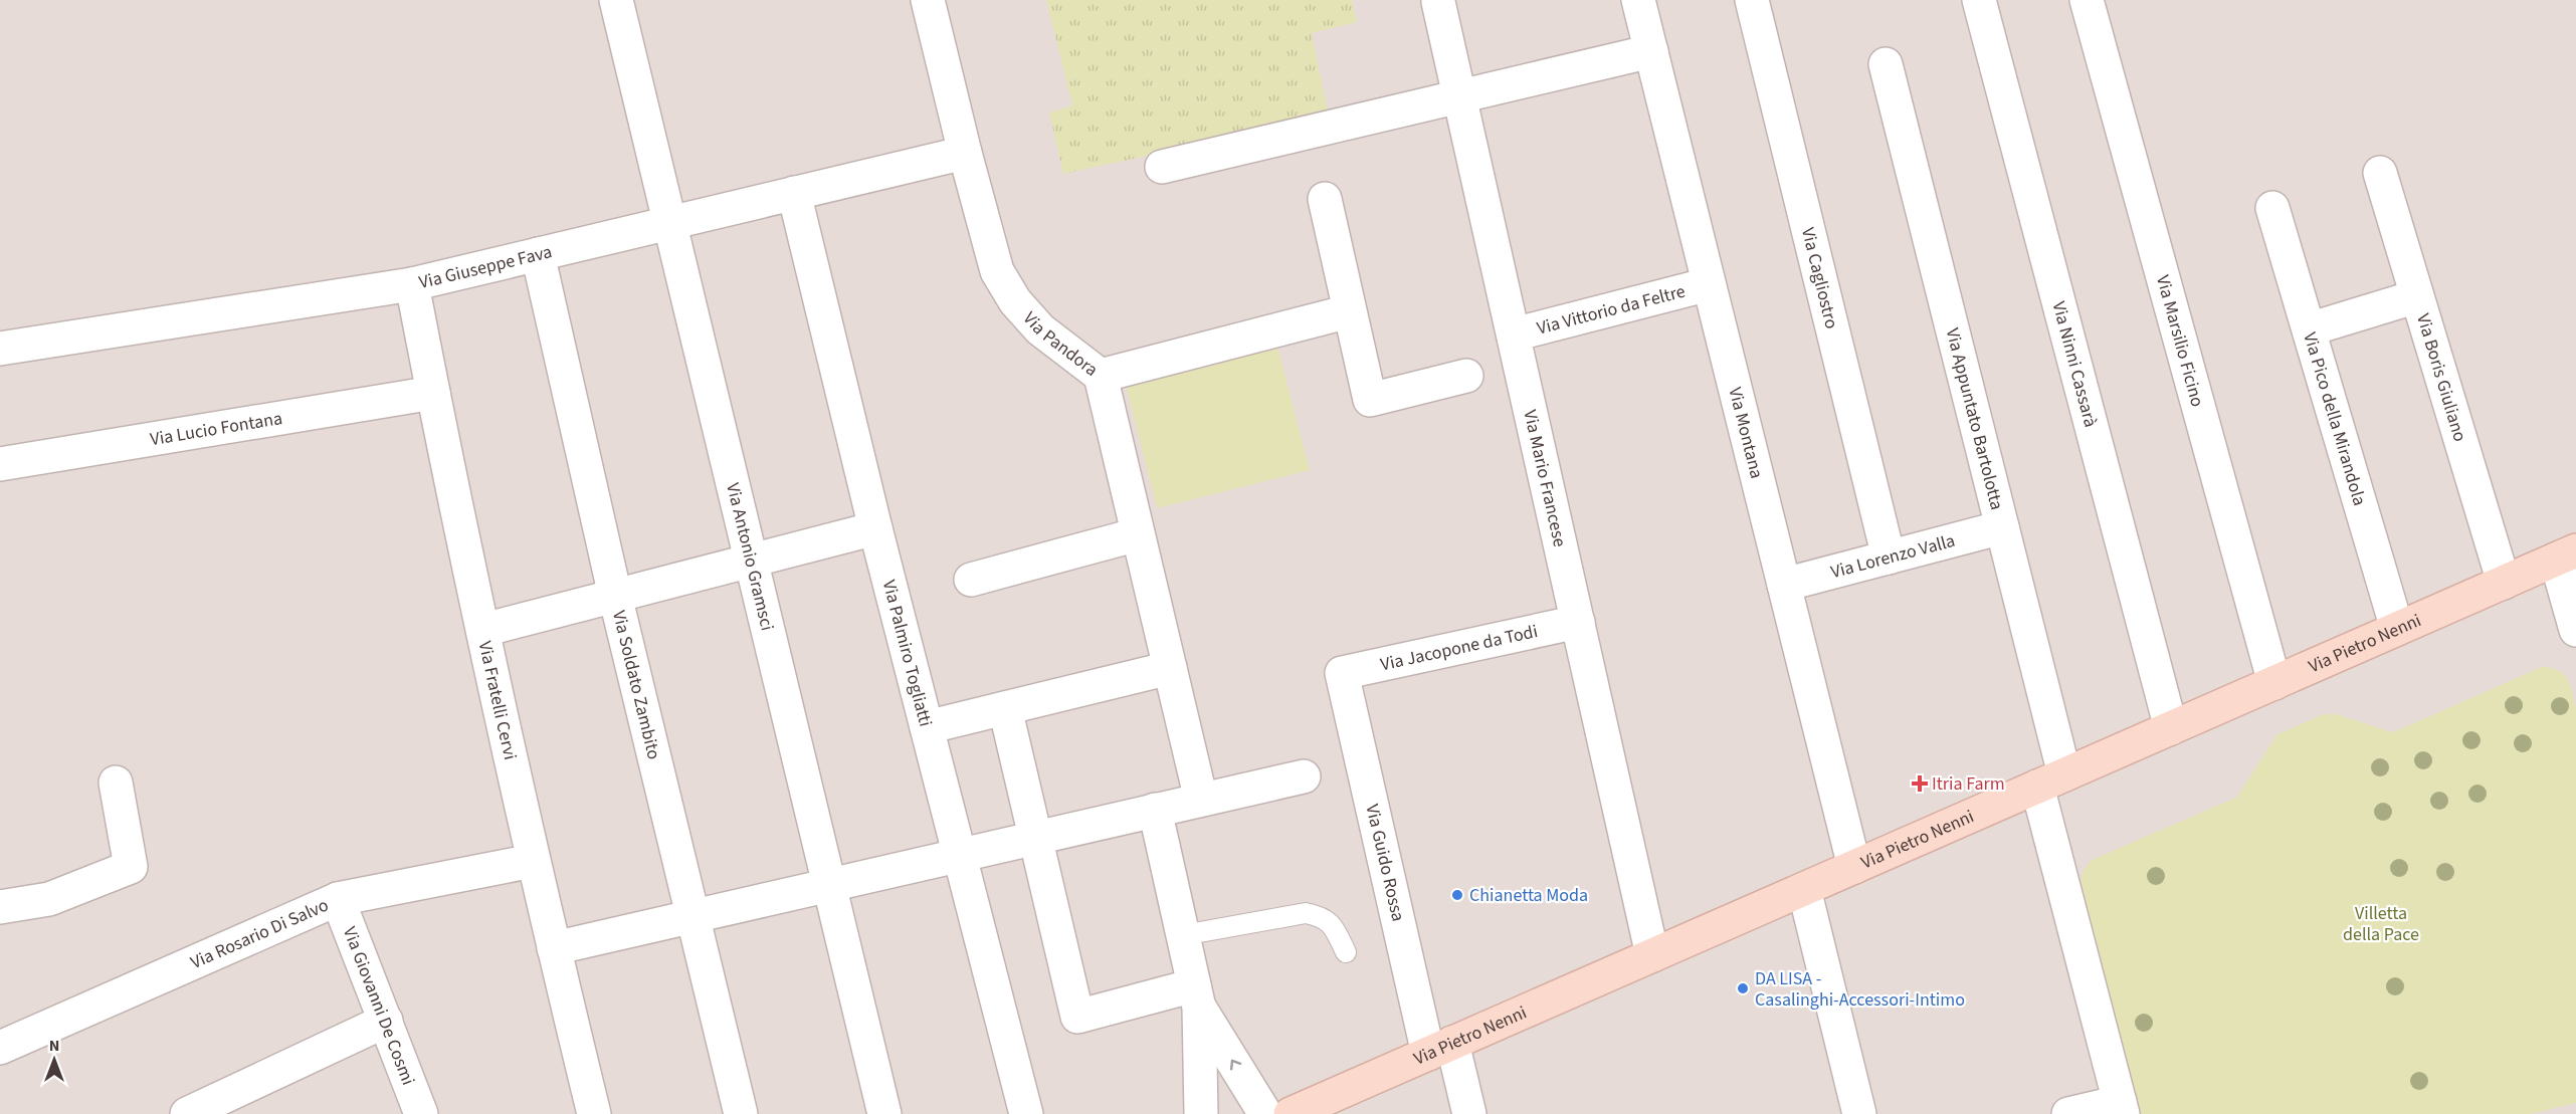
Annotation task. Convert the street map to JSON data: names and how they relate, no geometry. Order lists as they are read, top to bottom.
{
  "streets": {
    "main road": ["Via Pietro Nenni"],
    "street": [
      "Via Giuseppe Fava",
      "Via Cagliostro",
      "Via Vittorio da Feltre",
      "Via Marsilio Ficino",
      "Via Pandora",
      "Via Ninni Cassarà",
      "Via Boris Giuliano",
      "Via Appuntato Bartolotta",
      "Via Pico della Mirandola",
      "Via Lucio Fontana",
      "Via Montana",
      "Via Mario Francese",
      "Via Lorenzo Valla",
      "Via Antonio Gramsci",
      "Via Jacopone da Todi",
      "Via Palmiro Togliatti",
      "Via Soldato Zambito",
      "Via Fratelli Cervi",
      "Via Guido Rossa",
      "Via Rosario Di Salvo",
      "Via Giovanni De Cosmi"
    ]
  },
  "crossings": [
    ["Via Giuseppe Fava", "Via Pandora"],
    ["Via Giuseppe Fava", "Via Antonio Gramsci"],
    ["Via Giuseppe Fava", "Via Palmiro Togliatti"],
    ["Via Giuseppe Fava", "Via Soldato Zambito"],
    ["Via Giuseppe Fava", "Via Fratelli Cervi"],
    ["Via Cagliostro", "Via Lorenzo Valla"],
    ["Via Vittorio da Feltre", "Via Montana"],
    ["Via Vittorio da Feltre", "Via Mario Francese"],
    ["Via Marsilio Ficino", "Via Pietro Nenni"],
    ["Via Ninni Cassarà", "Via Pietro Nenni"],
    ["Via Boris Giuliano", "Via Pietro Nenni"],
    ["Via Appuntato Bartolotta", "Via Lorenzo Valla"],
    ["Via Appuntato Bartolotta", "Via Pietro Nenni"],
    ["Via Pico della Mirandola", "Via Pietro Nenni"],
    ["Via Lucio Fontana", "Via Fratelli Cervi"],
    ["Via Montana", "Via Lorenzo Valla"],
    ["Via Montana", "Via Pietro Nenni"],
    ["Via Mario Francese", "Via Pietro Nenni"],
    ["Via Mario Francese", "Via Jacopone da Todi"],
    ["Via Pietro Nenni", "Via Guido Rossa"],
    ["Via Jacopone da Todi", "Via Guido Rossa"],
    ["Via Fratelli Cervi", "Via Rosario Di Salvo"],
    ["Via Rosario Di Salvo", "Via Giovanni De Cosmi"]
  ],
  "parks": ["Villetta della Pace"],
  "places": {
    "health": ["Itria Farm"],
    "other": ["Chianetta Moda", "DA LISA - Casalinghi-Accessori-Intimo"]
  },
  "north": "top"
}
